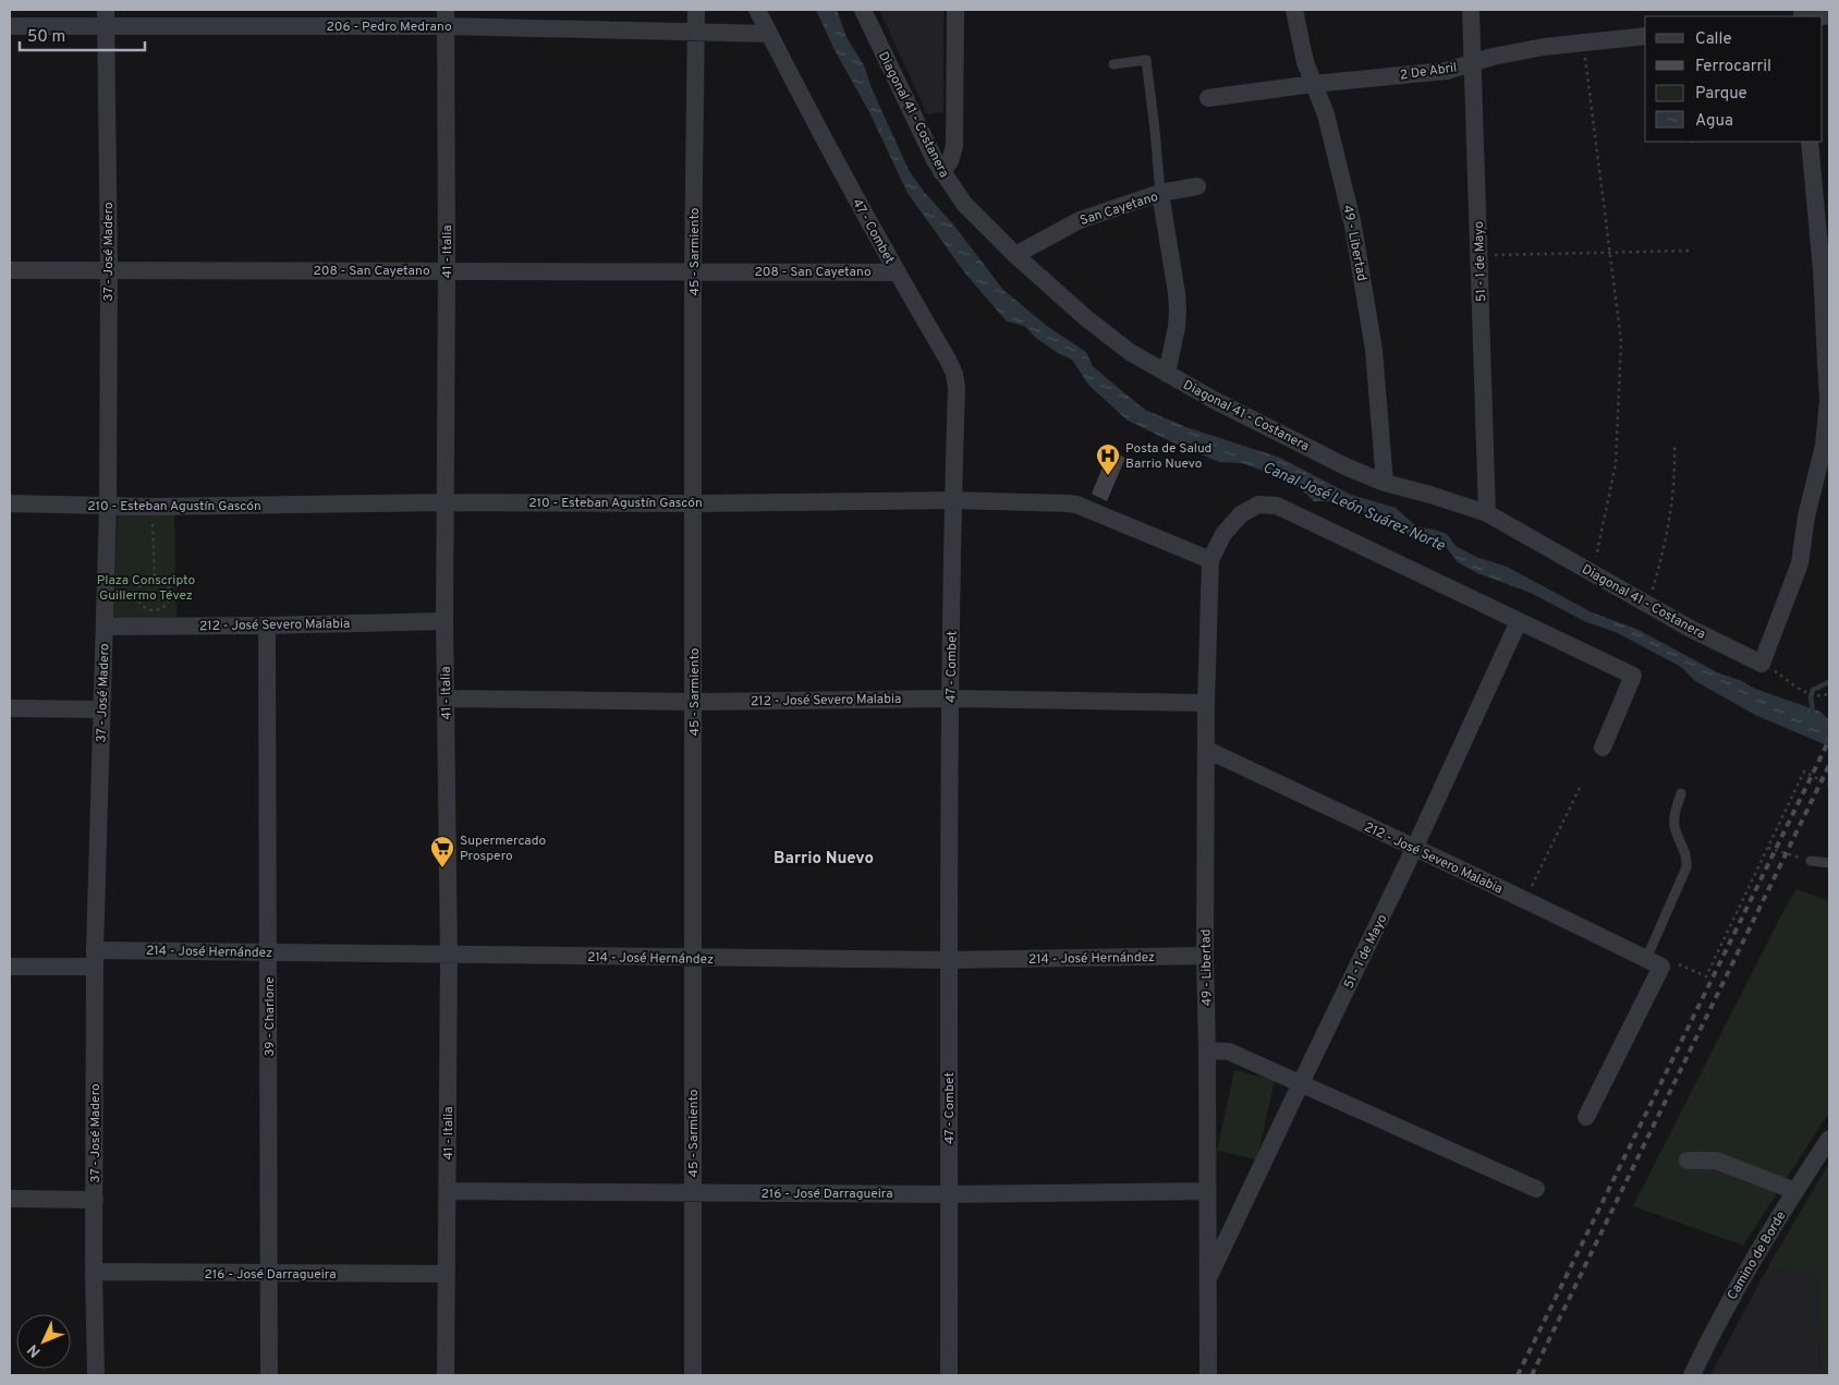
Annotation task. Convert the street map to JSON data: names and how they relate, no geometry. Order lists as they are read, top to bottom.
{
  "streets": {
    "street": [
      "206 - Pedro Medrano",
      "2 De Abril",
      "Diagonal 41 - Costanera",
      "San Cayetano",
      "47 - Combet",
      "49 - Libertad",
      "37 - José Madero",
      "41 - Italia",
      "45 - Sarmiento",
      "51 - 1 de Mayo",
      "208 - San Cayetano",
      "210 - Esteban Agustín Gascón",
      "212 - José Severo Malabia",
      "214 - José Hernández",
      "39 - Charlone",
      "216 - José Darragueira",
      "Camino de Borde"
    ]
  },
  "crossings": [
    ["206 - Pedro Medrano", "47 - Combet"],
    ["206 - Pedro Medrano", "37 - José Madero"],
    ["206 - Pedro Medrano", "41 - Italia"],
    ["206 - Pedro Medrano", "45 - Sarmiento"],
    ["2 De Abril", "49 - Libertad"],
    ["2 De Abril", "51 - 1 de Mayo"],
    ["Diagonal 41 - Costanera", "San Cayetano"],
    ["Diagonal 41 - Costanera", "49 - Libertad"],
    ["Diagonal 41 - Costanera", "51 - 1 de Mayo"],
    ["47 - Combet", "208 - San Cayetano"],
    ["47 - Combet", "210 - Esteban Agustín Gascón"],
    ["47 - Combet", "212 - José Severo Malabia"],
    ["47 - Combet", "214 - José Hernández"],
    ["47 - Combet", "216 - José Darragueira"],
    ["49 - Libertad", "51 - 1 de Mayo"],
    ["49 - Libertad", "210 - Esteban Agustín Gascón"],
    ["49 - Libertad", "212 - José Severo Malabia"],
    ["49 - Libertad", "214 - José Hernández"],
    ["49 - Libertad", "216 - José Darragueira"],
    ["37 - José Madero", "208 - San Cayetano"],
    ["37 - José Madero", "210 - Esteban Agustín Gascón"],
    ["37 - José Madero", "212 - José Severo Malabia"],
    ["37 - José Madero", "214 - José Hernández"],
    ["37 - José Madero", "216 - José Darragueira"],
    ["41 - Italia", "208 - San Cayetano"],
    ["41 - Italia", "210 - Esteban Agustín Gascón"],
    ["41 - Italia", "212 - José Severo Malabia"],
    ["41 - Italia", "214 - José Hernández"],
    ["41 - Italia", "216 - José Darragueira"],
    ["45 - Sarmiento", "208 - San Cayetano"],
    ["45 - Sarmiento", "210 - Esteban Agustín Gascón"],
    ["45 - Sarmiento", "212 - José Severo Malabia"],
    ["45 - Sarmiento", "214 - José Hernández"],
    ["45 - Sarmiento", "216 - José Darragueira"],
    ["51 - 1 de Mayo", "212 - José Severo Malabia"],
    ["212 - José Severo Malabia", "39 - Charlone"],
    ["214 - José Hernández", "39 - Charlone"],
    ["39 - Charlone", "216 - José Darragueira"]
  ],
  "districts": ["Barrio Nuevo"],
  "water": ["Canal José León Suárez Norte"],
  "parks": ["Plaza Conscripto Guillermo Tévez"],
  "places": {
    "hospital": ["Posta de Salud Barrio Nuevo"],
    "supermarket": ["Supermercado Prospero"]
  },
  "legend": [
    "Calle",
    "Ferrocarril",
    "Parque",
    "Agua"
  ],
  "scale_bar": "50 m",
  "north": "bottom left"
}
